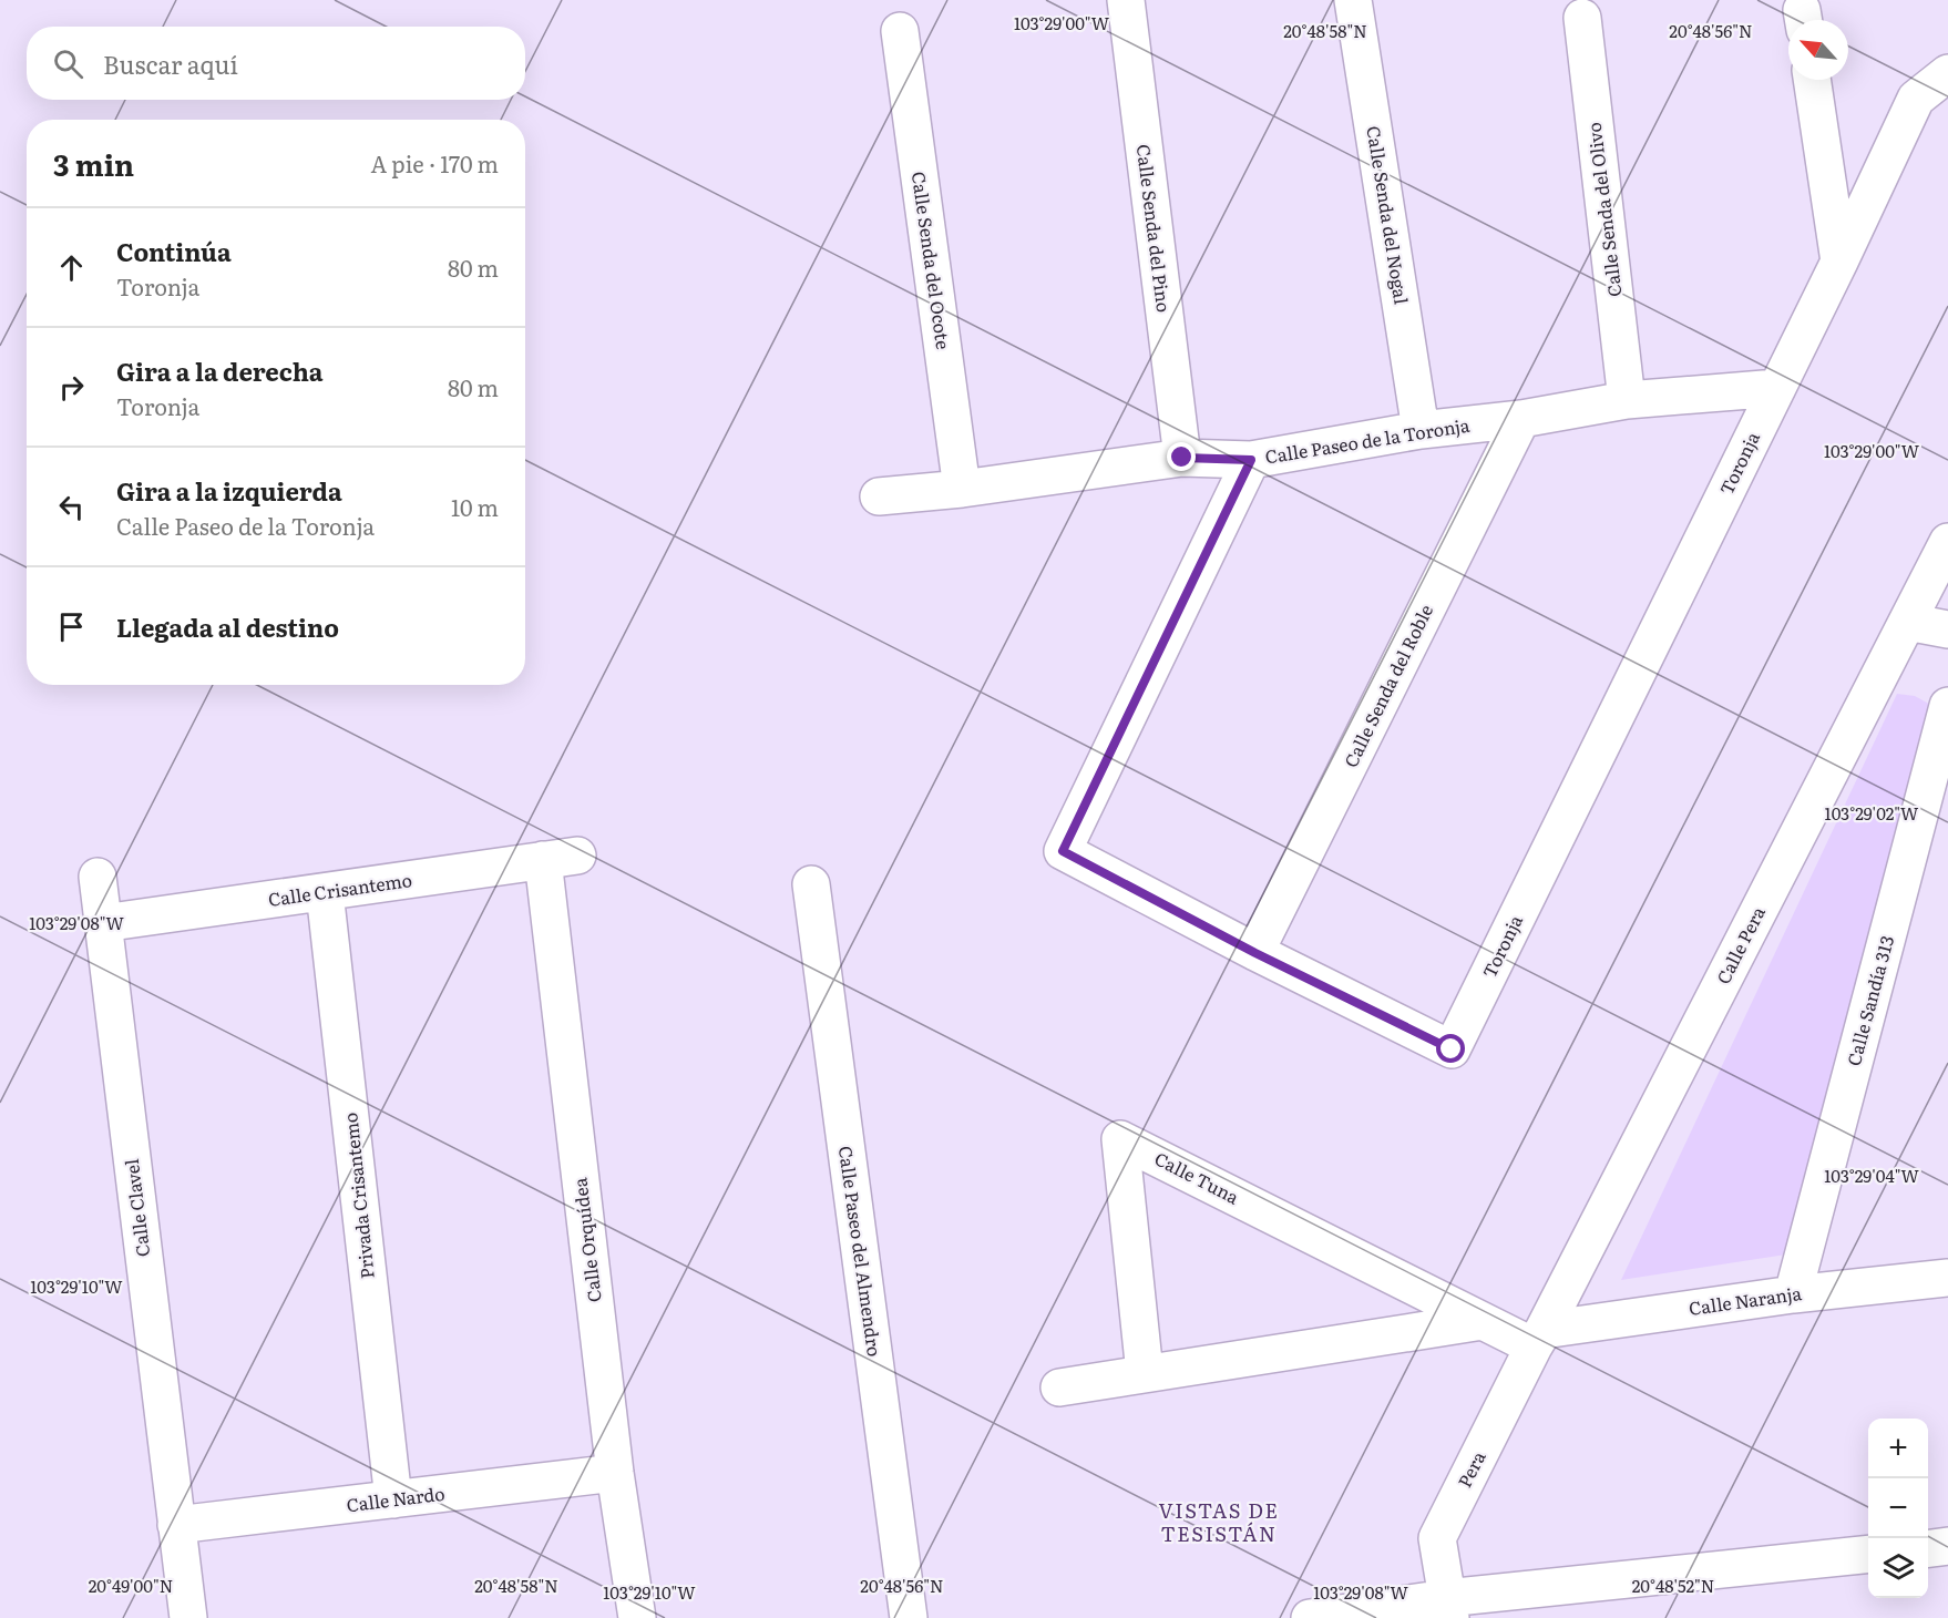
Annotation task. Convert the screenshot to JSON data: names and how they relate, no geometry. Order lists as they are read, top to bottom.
{
  "streets": {
    "street": [
      "Calle Senda del Olivo",
      "Calle Senda del Nogal",
      "Calle Senda del Pino",
      "Calle Senda del Ocote",
      "Calle Paseo de la Toronja",
      "Toronja",
      "Calle Senda del Roble",
      "Calle Crisantemo",
      "Calle Pera",
      "Calle Sandía 313",
      "Calle Tuna",
      "Privada Crisantemo",
      "Calle Clavel",
      "Calle Orquídea",
      "Calle Paseo del Almendro",
      "Calle Naranja",
      "Pera",
      "Calle Nardo"
    ]
  },
  "crossings": [
    ["Calle Senda del Olivo", "Calle Paseo de la Toronja"],
    ["Calle Senda del Nogal", "Calle Paseo de la Toronja"],
    ["Calle Senda del Pino", "Calle Paseo de la Toronja"],
    ["Calle Senda del Ocote", "Calle Paseo de la Toronja"],
    ["Calle Paseo de la Toronja", "Toronja"],
    ["Calle Paseo de la Toronja", "Calle Senda del Roble"],
    ["Toronja", "Calle Senda del Roble"],
    ["Calle Crisantemo", "Privada Crisantemo"],
    ["Calle Crisantemo", "Calle Clavel"],
    ["Calle Crisantemo", "Calle Orquídea"],
    ["Calle Pera", "Calle Tuna"],
    ["Calle Pera", "Calle Naranja"],
    ["Calle Pera", "Pera"],
    ["Calle Sandía 313", "Calle Naranja"],
    ["Calle Tuna", "Calle Naranja"],
    ["Calle Tuna", "Pera"],
    ["Privada Crisantemo", "Calle Nardo"],
    ["Calle Clavel", "Calle Nardo"],
    ["Calle Orquídea", "Calle Nardo"],
    ["Calle Naranja", "Pera"]
  ],
  "districts": ["VISTAS DE TESISTÁN"],
  "north": "top left",
  "page": {
    "search": "Buscar aquí",
    "heading": ["3 min", "A pie · 170 m"],
    "list": [
      ["Continúa", "Toronja", "80 m"],
      ["Gira a la derecha", "Toronja", "80 m"],
      ["Gira a la izquierda", "Calle Paseo de la Toronja", "10 m"],
      "Llegada al destino"
    ],
    "map_buttons": ["+", "−"]
  },
  "coordinates": [
    "103°29'00\"W",
    "20°48'58\"N",
    "20°48'56\"N",
    "103°29'02\"W",
    "103°29'08\"W",
    "103°29'04\"W",
    "103°29'10\"W",
    "20°49'00\"N",
    "20°48'52\"N"
  ]
}
